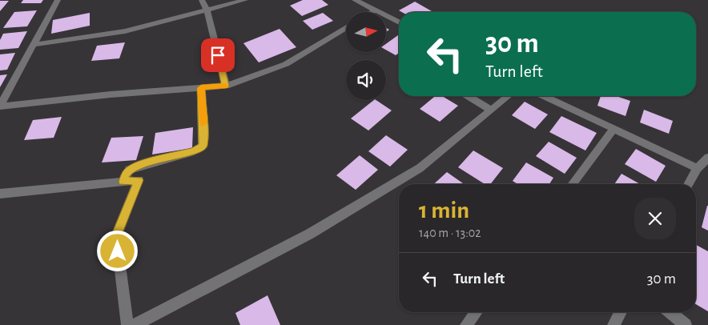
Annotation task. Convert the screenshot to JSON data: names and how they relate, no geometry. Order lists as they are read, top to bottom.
{
  "north": "right",
  "page": {
    "turn": ["30 m", "Turn left"],
    "heading": ["1 min", "140 m · 13:02"],
    "list": [
      {
        "name": "Turn left",
        "value": "30 m"
      }
    ]
  }
}
